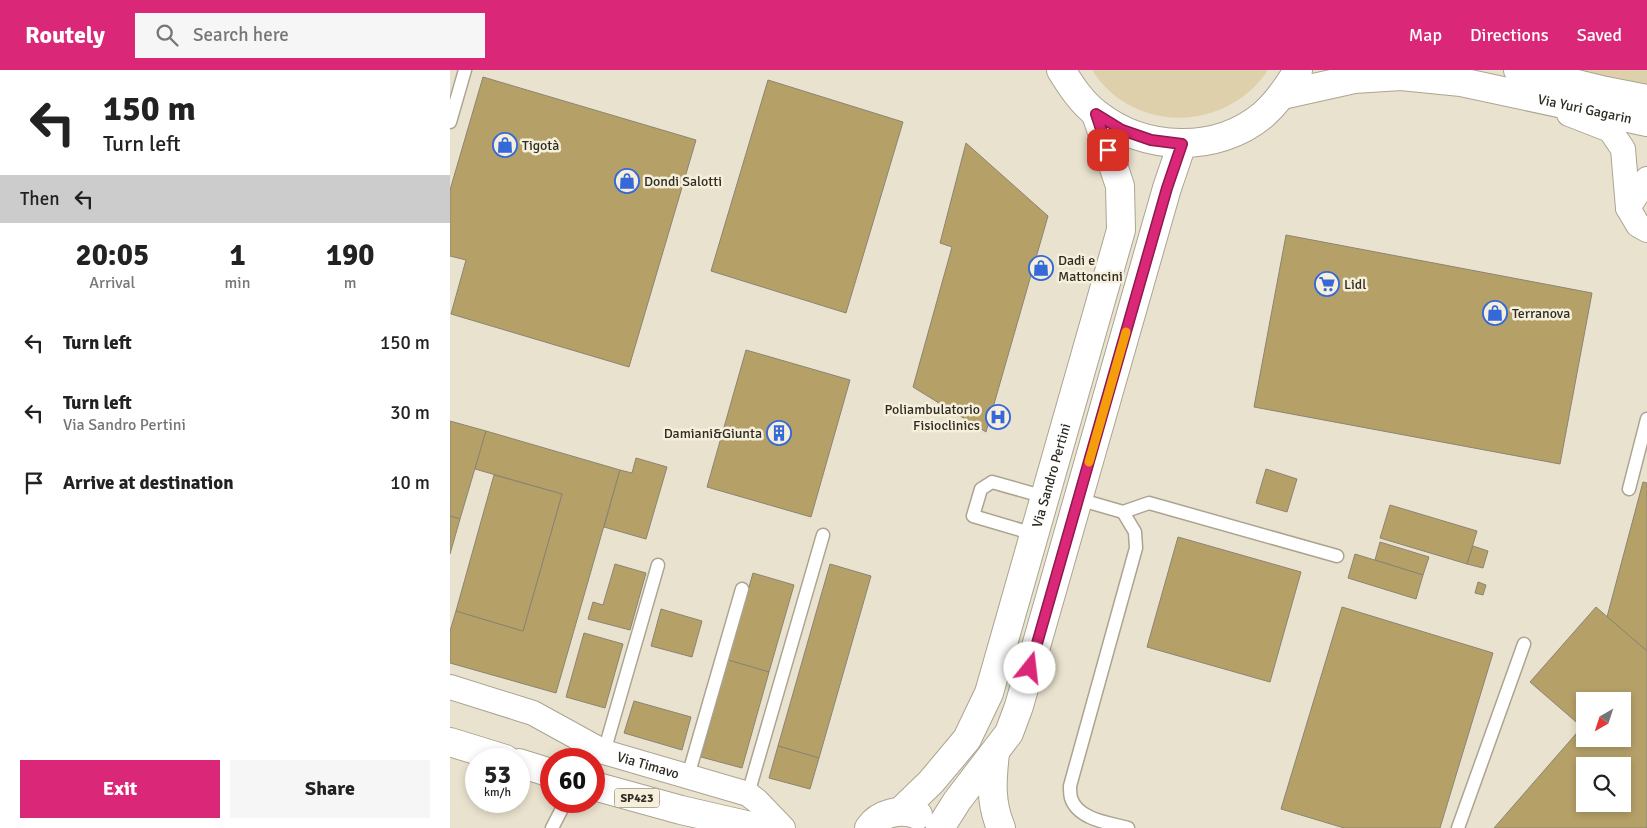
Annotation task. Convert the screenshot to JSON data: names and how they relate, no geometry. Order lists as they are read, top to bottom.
{
  "streets": {
    "main road": ["Via Yuri Gagarin", "Via Sandro Pertini", "SP423"],
    "street": ["Via Timavo"]
  },
  "places": {
    "shop": [
      "Tigotà",
      "Dondi Salotti",
      "Dadi e Mattoncini",
      "Terranova"
    ],
    "supermarket": ["Lidl"],
    "hospital": ["Poliambulatorio Fisioclinics"],
    "building": ["Damiani&Giunta"]
  },
  "north": "bottom left",
  "page": {
    "header": "Routely",
    "search": "Search here",
    "nav": ["Map", "Directions", "Saved"],
    "turn": ["150 m", "Turn left"],
    "then": "Then",
    "eta": [
      "20:05",
      "Arrival",
      "1",
      "min",
      "190",
      "m"
    ],
    "list": [
      {
        "name": "Turn left",
        "value": "150 m"
      },
      {
        "name": "Turn left",
        "note": "Via Sandro Pertini",
        "value": "30 m"
      },
      {
        "name": "Arrive at destination",
        "value": "10 m"
      }
    ],
    "speed": "53 km/h",
    "limit": "60",
    "buttons": ["Exit", "Share"]
  }
}
